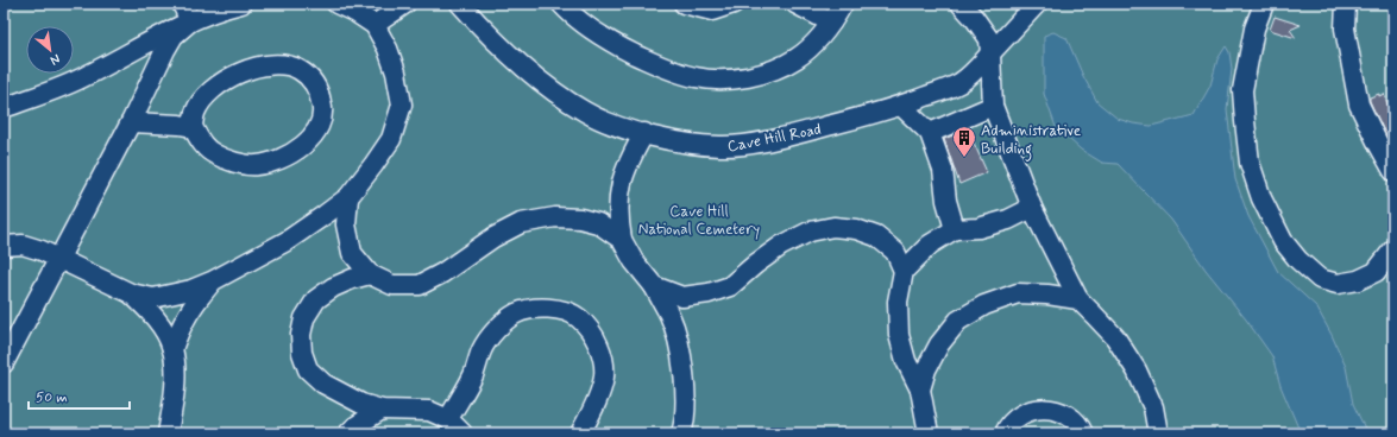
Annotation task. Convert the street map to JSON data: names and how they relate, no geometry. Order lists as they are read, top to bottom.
{
  "streets": {
    "street": ["Cave Hill Road"]
  },
  "parks": ["Cave Hill National Cemetery"],
  "places": {
    "building": ["Administrative Building"]
  },
  "scale_bar": "50 m",
  "north": "bottom right"
}
